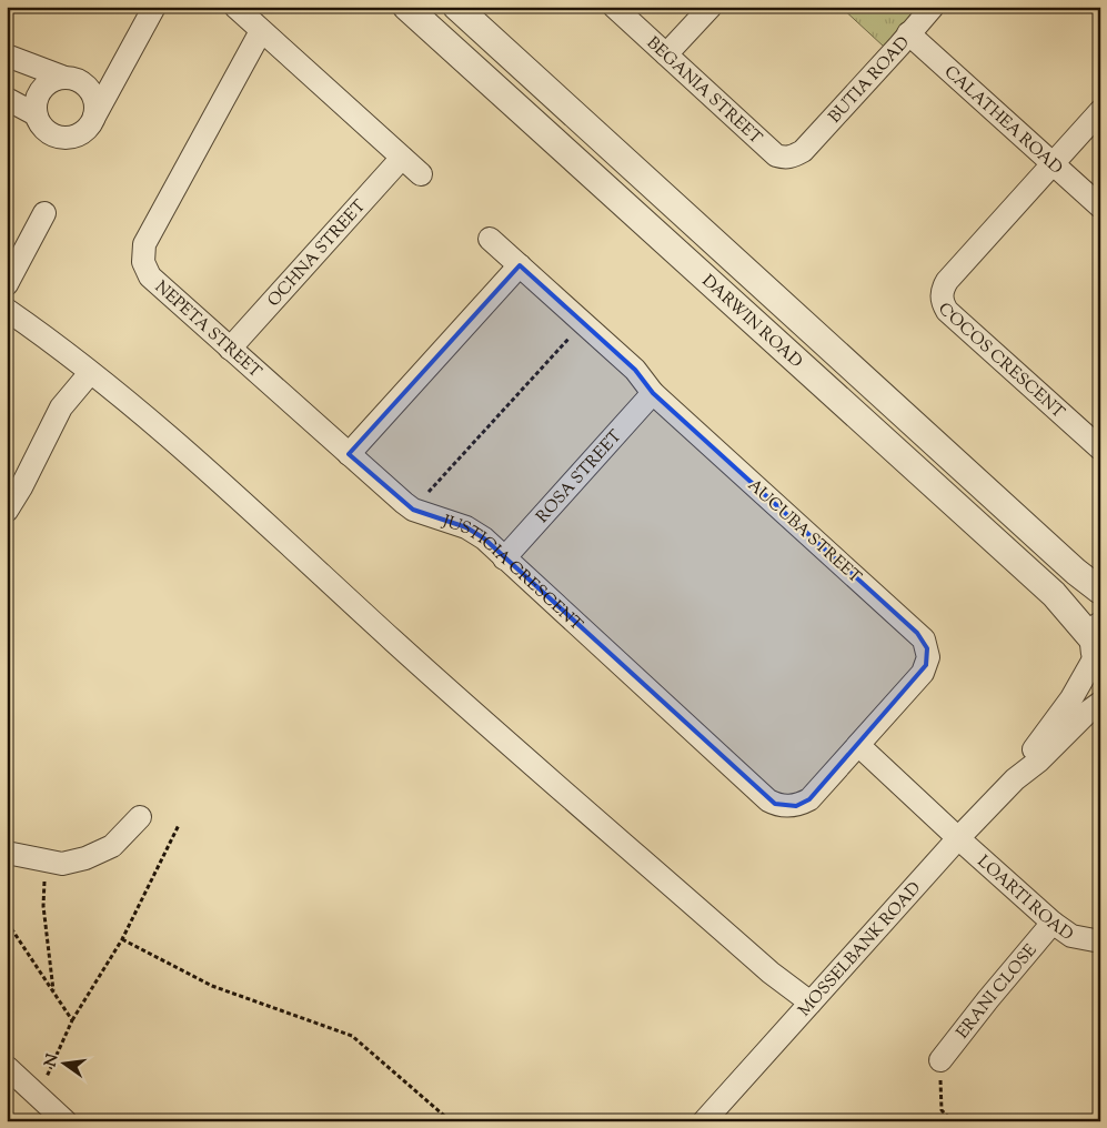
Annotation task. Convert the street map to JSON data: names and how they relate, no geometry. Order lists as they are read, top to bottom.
{
  "streets": {
    "street": [
      "BUTIA ROAD",
      "BEGANIA STREET",
      "CALATHEA ROAD",
      "OCHNA STREET",
      "DARWIN ROAD",
      "NEPETA STREET",
      "COCOS CRESCENT",
      "ROSA STREET",
      "AUCUBA STREET",
      "JUSTICIA CRESCENT",
      "LOARTI ROAD",
      "MOSSELBANK ROAD",
      "ERANI CLOSE"
    ]
  },
  "crossings": [
    ["BUTIA ROAD", "BEGANIA STREET"],
    ["BUTIA ROAD", "CALATHEA ROAD"],
    ["CALATHEA ROAD", "COCOS CRESCENT"],
    ["OCHNA STREET", "NEPETA STREET"],
    ["DARWIN ROAD", "MOSSELBANK ROAD"],
    ["NEPETA STREET", "JUSTICIA CRESCENT"],
    ["ROSA STREET", "AUCUBA STREET"],
    ["ROSA STREET", "JUSTICIA CRESCENT"],
    ["AUCUBA STREET", "JUSTICIA CRESCENT"],
    ["LOARTI ROAD", "MOSSELBANK ROAD"],
    ["LOARTI ROAD", "ERANI CLOSE"]
  ],
  "north": "left"
}
